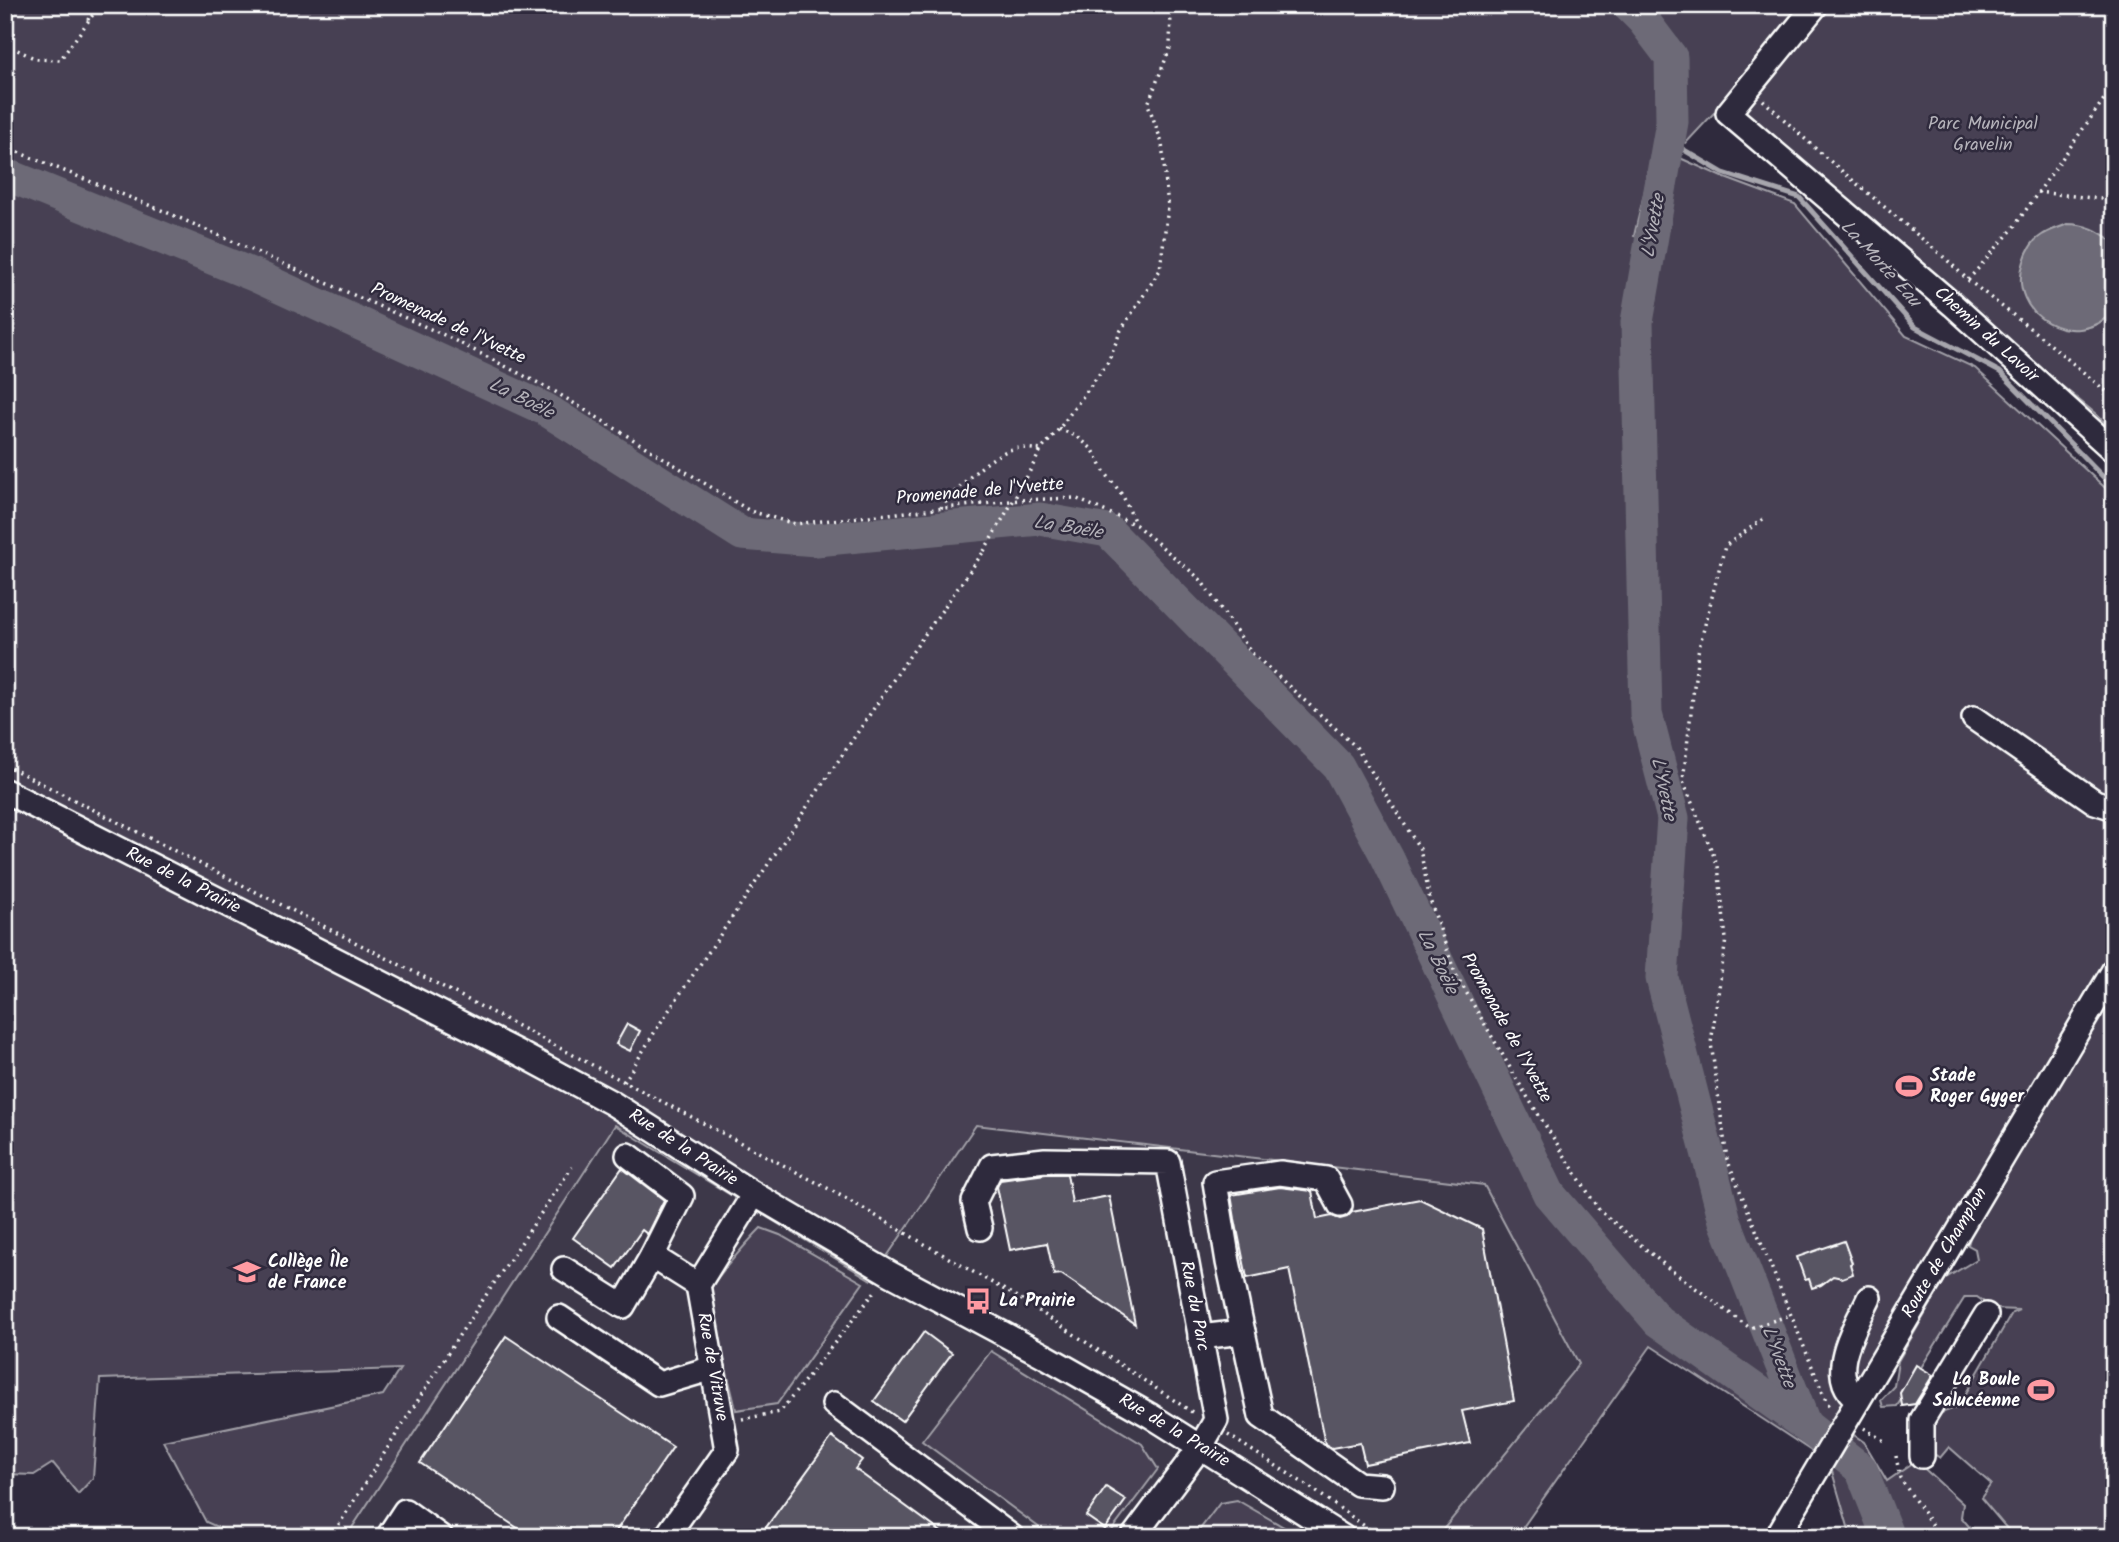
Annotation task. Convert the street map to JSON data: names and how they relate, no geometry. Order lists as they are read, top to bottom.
{
  "streets": {
    "street": [
      "Chemin du Lavoir",
      "Rue de la Prairie",
      "Route de Champlan",
      "Rue du Parc",
      "Rue de Vitruve"
    ],
    "path": ["Promenade de l'Yvette"]
  },
  "water": ["L'Yvette", "La Morte Eau", "La Boële"],
  "parks": ["Parc Municipal Gravelin"],
  "places": {
    "sports": ["Stade Roger Gyger", "La Boule Salucéenne"],
    "school or university": ["Collège Île de France"],
    "bus stop": ["La Prairie"]
  }
}
